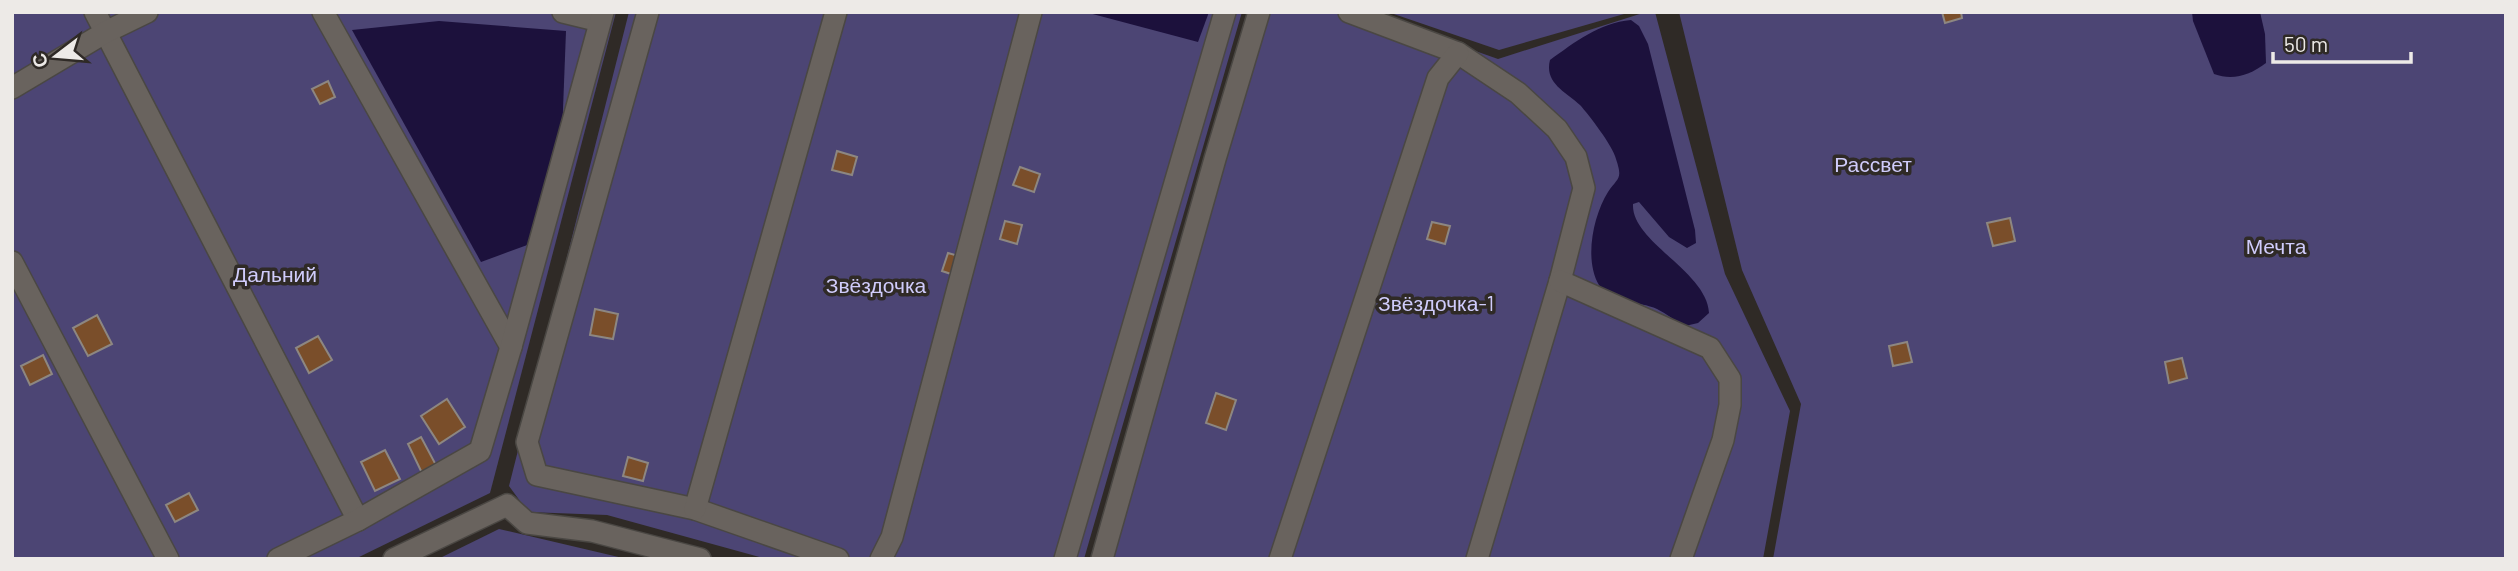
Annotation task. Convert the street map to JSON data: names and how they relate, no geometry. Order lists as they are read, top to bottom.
{
  "parks": [
    "Рассвет",
    "Мечта",
    "Дальний",
    "Звёздочка",
    "Звёздочка-1"
  ],
  "scale_bar": "50 m",
  "north": "left"
}
